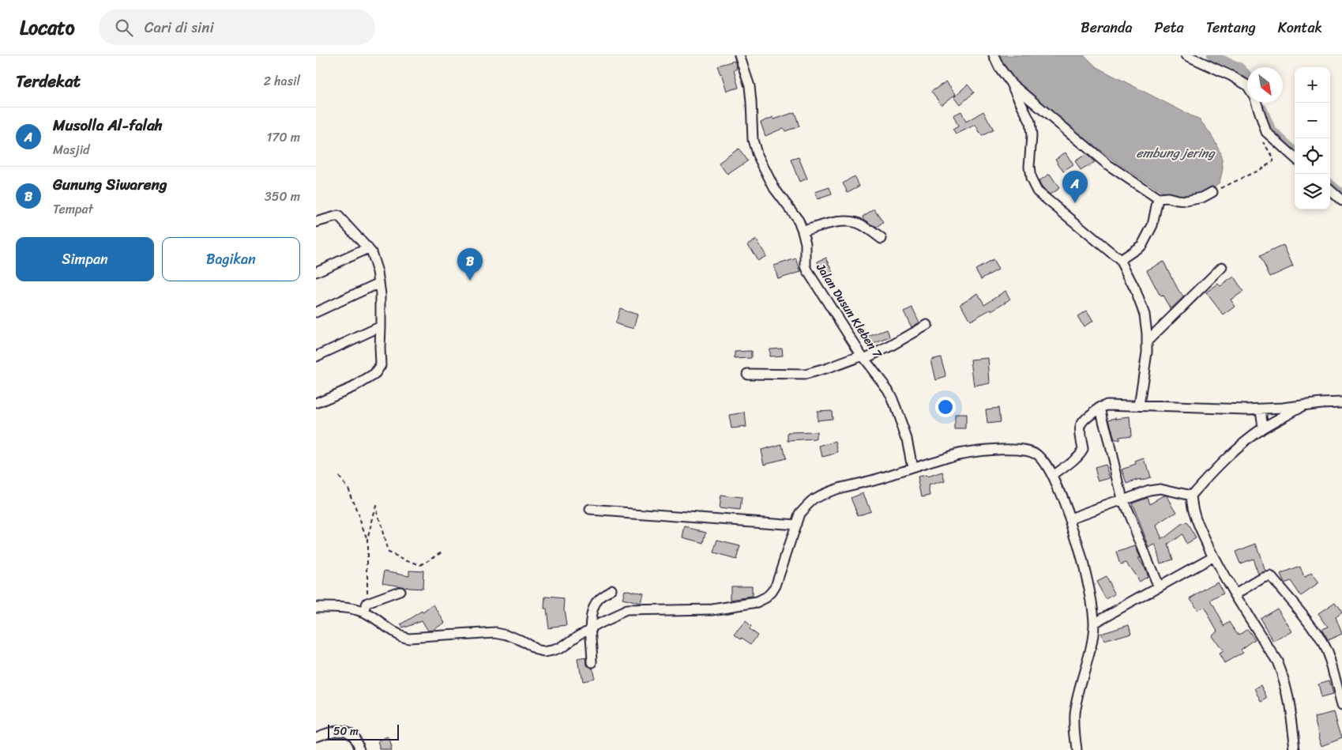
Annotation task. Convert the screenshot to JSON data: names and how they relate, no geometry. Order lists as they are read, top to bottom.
{
  "streets": {
    "street": ["Jalan Dusun Kleben 7"]
  },
  "water": ["embung jering"],
  "scale_bar": "50 m",
  "north": "bottom right",
  "page": {
    "header": "Locato",
    "search": "Cari di sini",
    "nav": [
      "Beranda",
      "Peta",
      "Tentang",
      "Kontak"
    ],
    "heading": ["Terdekat", "2 hasil"],
    "map_buttons": ["+", "−"],
    "list": [
      {
        "mark": "A",
        "name": "Musolla Al-falah",
        "note": "Masjid",
        "value": "170 m"
      },
      {
        "mark": "B",
        "name": "Gunung Siwareng",
        "note": "Tempat",
        "value": "350 m"
      }
    ],
    "pins": ["A", "B"],
    "buttons": ["Simpan", "Bagikan"],
    "scale": "50 m"
  }
}
